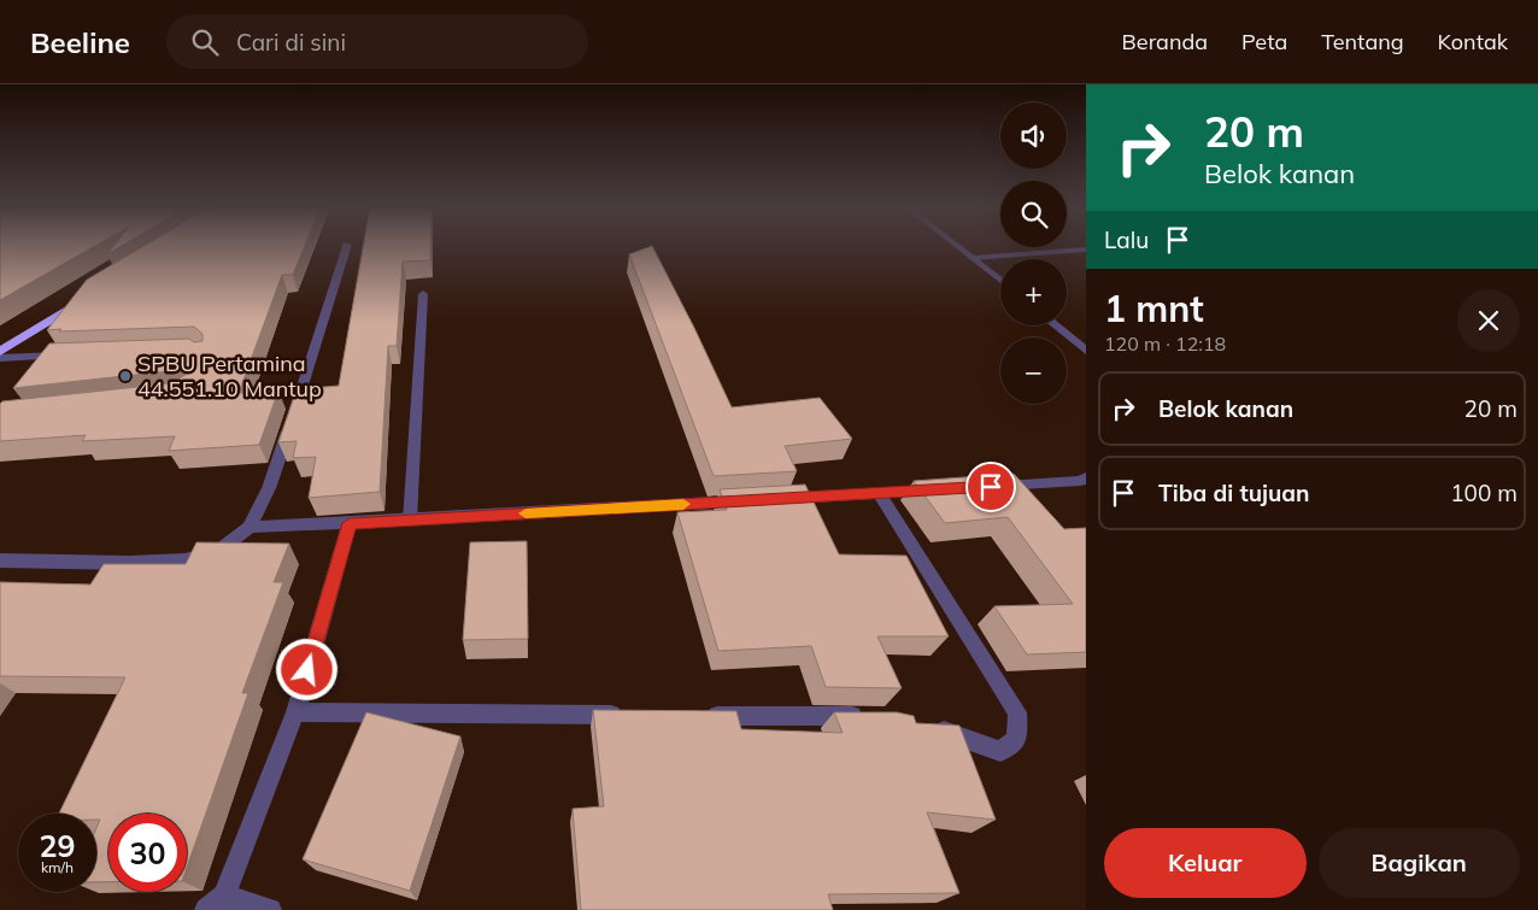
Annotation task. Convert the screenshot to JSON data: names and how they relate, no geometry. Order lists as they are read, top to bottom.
{
  "places": ["SPBU Pertamina 44.551.10 Mantup"],
  "page": {
    "header": "Beeline",
    "search": "Cari di sini",
    "nav": [
      "Beranda",
      "Peta",
      "Tentang",
      "Kontak"
    ],
    "turn": ["20 m", "Belok kanan"],
    "map_buttons": ["+", "−"],
    "then": "Lalu",
    "heading": ["1 mnt", "120 m · 12:18"],
    "list": [
      {
        "name": "Belok kanan",
        "value": "20 m"
      },
      {
        "name": "Tiba di tujuan",
        "value": "100 m"
      }
    ],
    "speed": "29 km/h",
    "limit": "30",
    "buttons": ["Keluar", "Bagikan"]
  }
}
